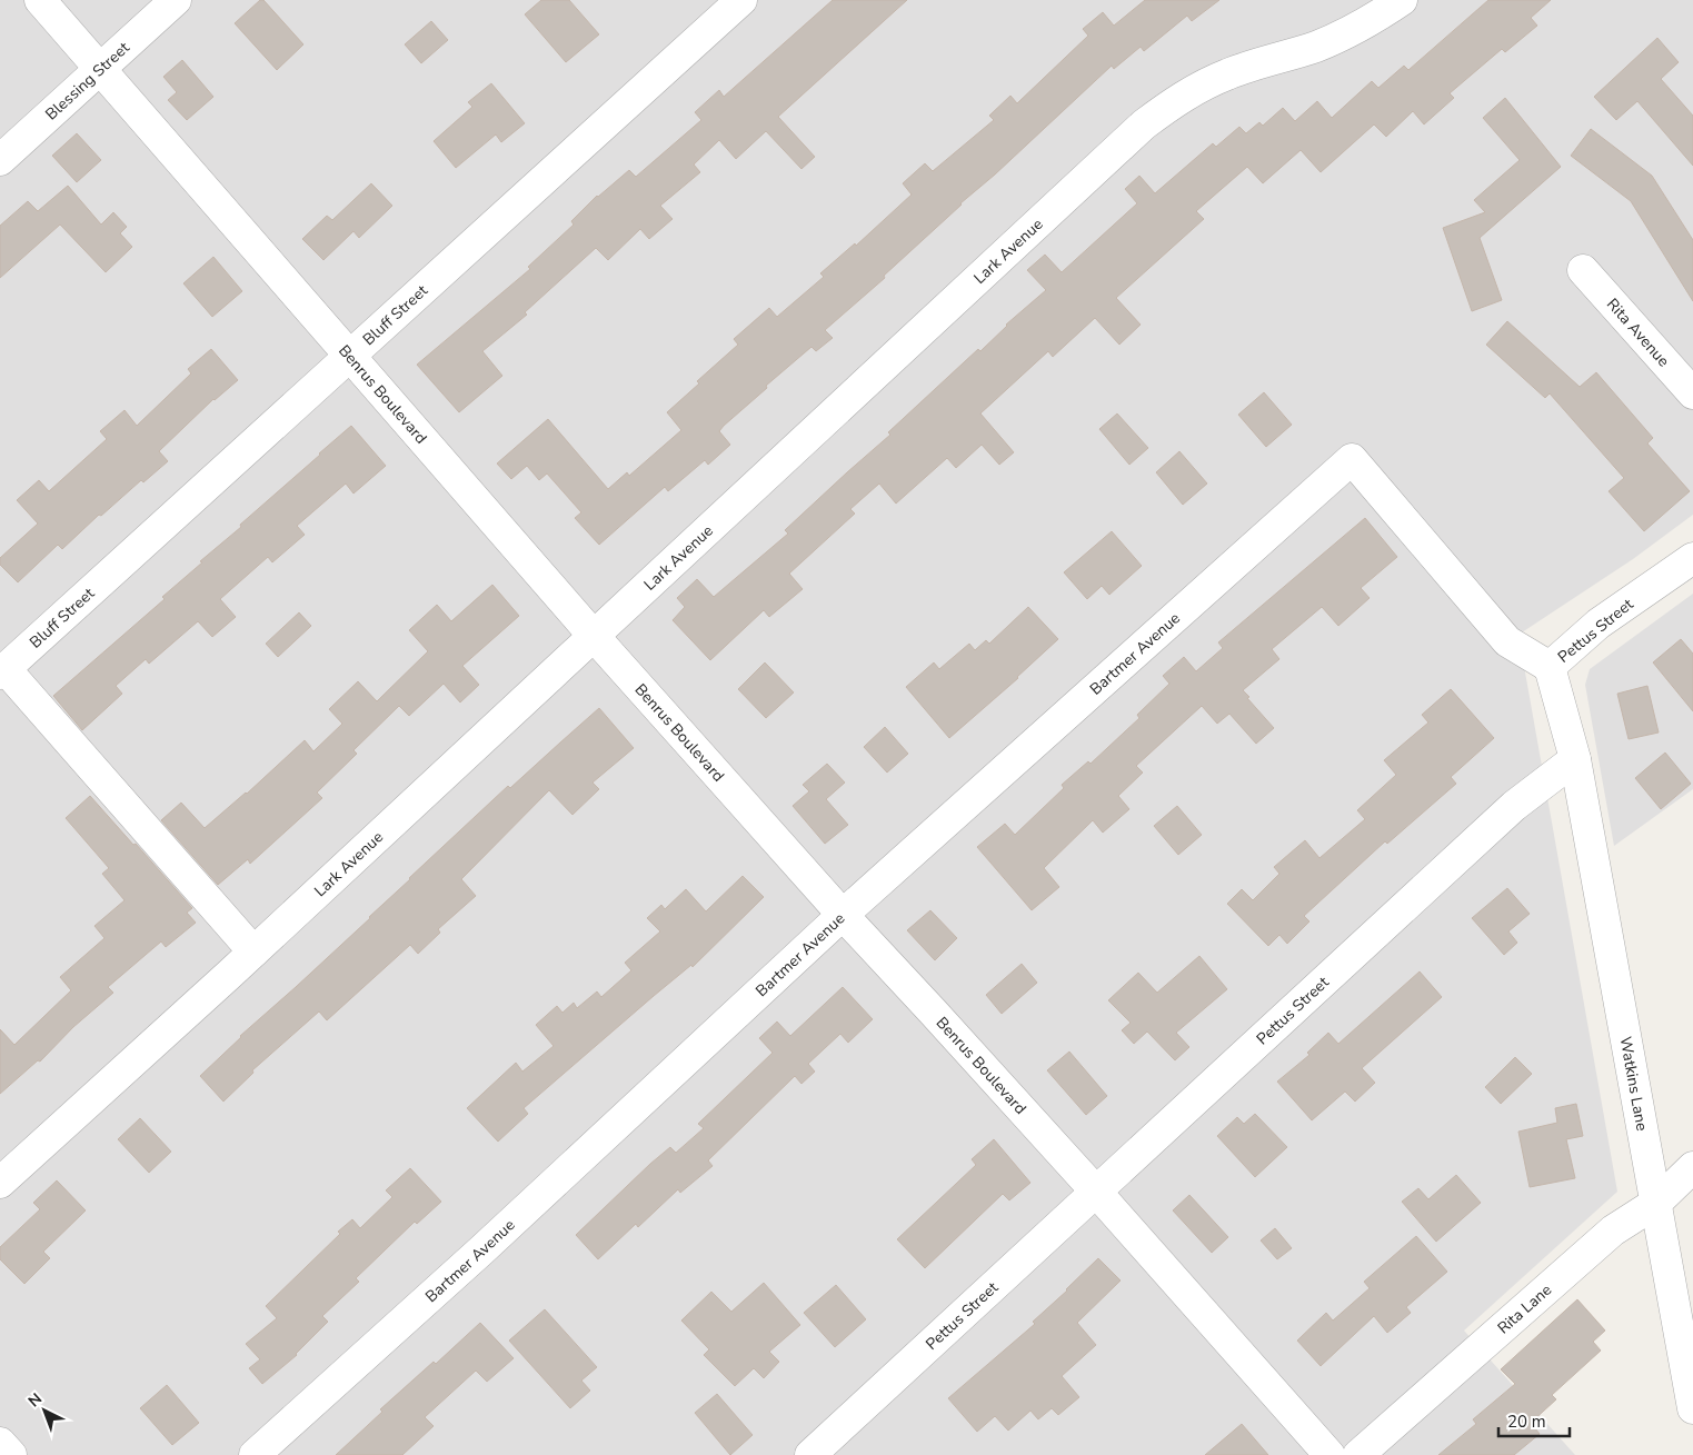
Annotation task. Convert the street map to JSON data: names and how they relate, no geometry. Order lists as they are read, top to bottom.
{
  "streets": {
    "street": [
      "Blessing Street",
      "Lark Avenue",
      "Bluff Street",
      "Rita Avenue",
      "Benrus Boulevard",
      "Pettus Street",
      "Bartmer Avenue",
      "Watkins Lane",
      "Rita Lane"
    ]
  },
  "crossings": [
    ["Blessing Street", "Benrus Boulevard"],
    ["Lark Avenue", "Benrus Boulevard"],
    ["Bluff Street", "Benrus Boulevard"],
    ["Benrus Boulevard", "Pettus Street"],
    ["Benrus Boulevard", "Bartmer Avenue"],
    ["Pettus Street", "Bartmer Avenue"],
    ["Pettus Street", "Watkins Lane"],
    ["Watkins Lane", "Rita Lane"]
  ],
  "scale_bar": "20 m",
  "north": "top left"
}
